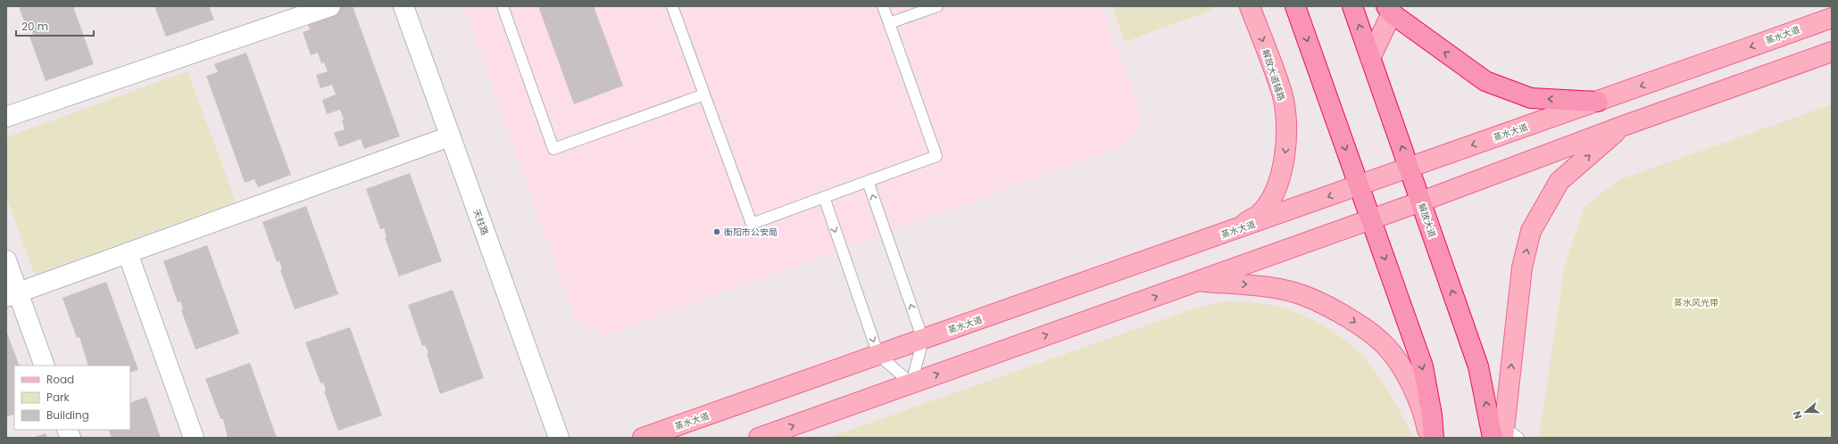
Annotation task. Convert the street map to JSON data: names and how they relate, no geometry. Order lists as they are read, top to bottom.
{
  "streets": {
    "highway": ["解放大道"],
    "main road": ["蒸水大道", "解放大道辅路"],
    "street": ["天柱路"]
  },
  "crossings": [
    ["蒸水大道", "解放大道辅路"],
    ["蒸水大道", "解放大道"]
  ],
  "one_way": ["解放大道辅路"],
  "parks": ["蒸水风光带"],
  "places": ["衡阳市公安局"],
  "legend": ["Road", "Park", "Building"],
  "scale_bar": "20 m",
  "north": "left"
}
